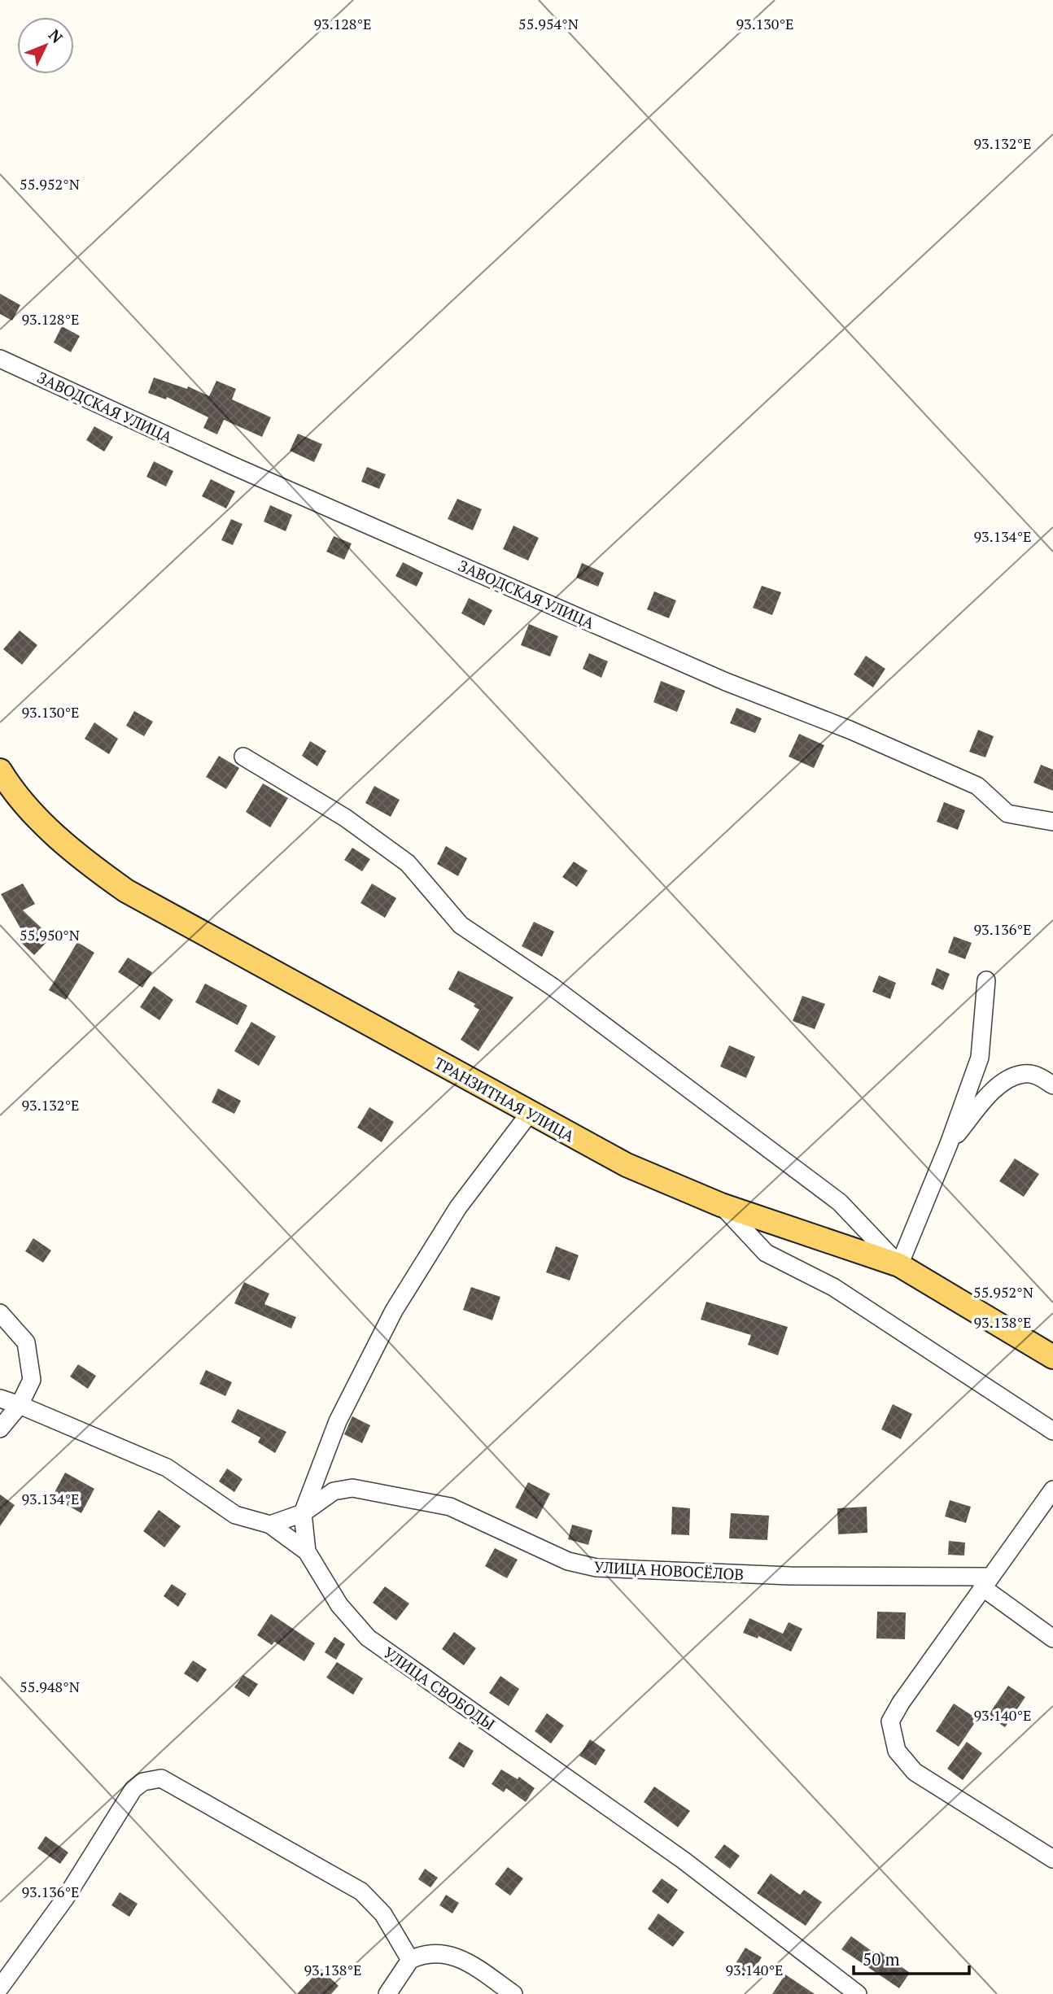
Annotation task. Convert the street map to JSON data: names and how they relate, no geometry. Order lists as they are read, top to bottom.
{
  "streets": {
    "main road": ["ТРАНЗИТНАЯ УЛИЦА"],
    "street": ["ЗАВОДСКАЯ УЛИЦА", "УЛИЦА НОВОСЁЛОВ", "УЛИЦА СВОБОДЫ"]
  },
  "crossings": [
    ["УЛИЦА НОВОСЁЛОВ", "УЛИЦА СВОБОДЫ"]
  ],
  "scale_bar": "50 m",
  "north": "top right",
  "coordinates": [
    "93.128°E",
    "93.130°E",
    "55.954°N",
    "93.132°E",
    "55.952°N",
    "93.134°E",
    "93.136°E",
    "55.950°N",
    "93.138°E",
    "55.948°N",
    "93.140°E"
  ]
}
